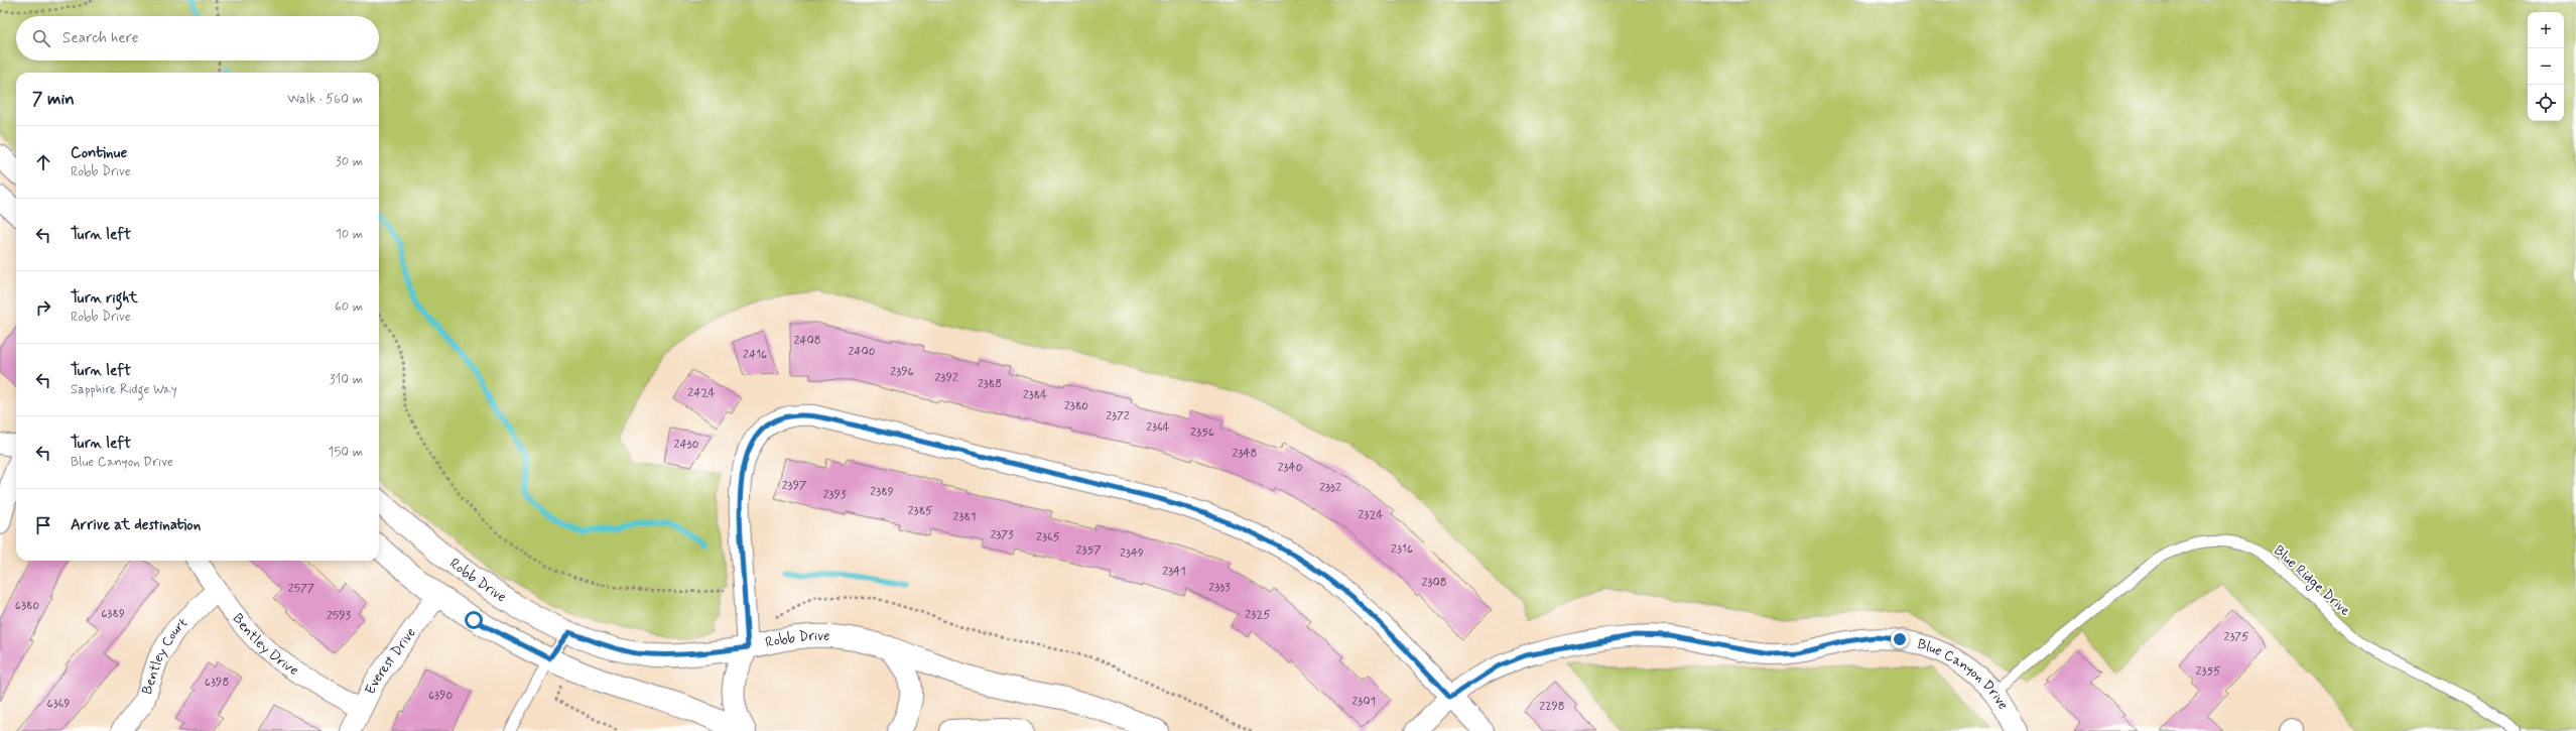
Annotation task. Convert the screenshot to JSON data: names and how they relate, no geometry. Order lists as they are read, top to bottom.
{
  "streets": {
    "street": [
      "Robb Drive",
      "Bentley Drive",
      "Bentley Court",
      "Everest Drive",
      "Blue Canyon Drive"
    ],
    "lane": ["Blue Ridge Drive"]
  },
  "crossings": [
    ["Blue Ridge Drive", "Blue Canyon Drive"],
    ["Bentley Drive", "Bentley Court"],
    ["Bentley Drive", "Everest Drive"]
  ],
  "house_numbers": [
    "2408",
    "2400",
    "2416",
    "2396",
    "2392",
    "2388",
    "2424",
    "2384",
    "2380",
    "2372",
    "2364",
    "2356",
    "2430",
    "2348",
    "2340",
    "2397",
    "2332",
    "2389",
    "2393",
    "2385",
    "2324",
    "2381",
    "2373",
    "2365",
    "2316",
    "2357",
    "2349",
    "2341",
    "2308",
    "2333",
    "2577",
    "6380",
    "6389",
    "2325",
    "2593",
    "2375",
    "2355",
    "6398",
    "6390",
    "2301",
    "6369",
    "2298"
  ],
  "page": {
    "map_buttons": ["+", "−"],
    "search": "Search here",
    "heading": ["7 min", "Walk · 560 m"],
    "list": [
      ["Continue", "Robb Drive", "30 m"],
      ["Turn left", "10 m"],
      ["Turn right", "Robb Drive", "60 m"],
      ["Turn left", "Sapphire Ridge Way", "310 m"],
      ["Turn left", "Blue Canyon Drive", "150 m"],
      "Arrive at destination"
    ]
  }
}
